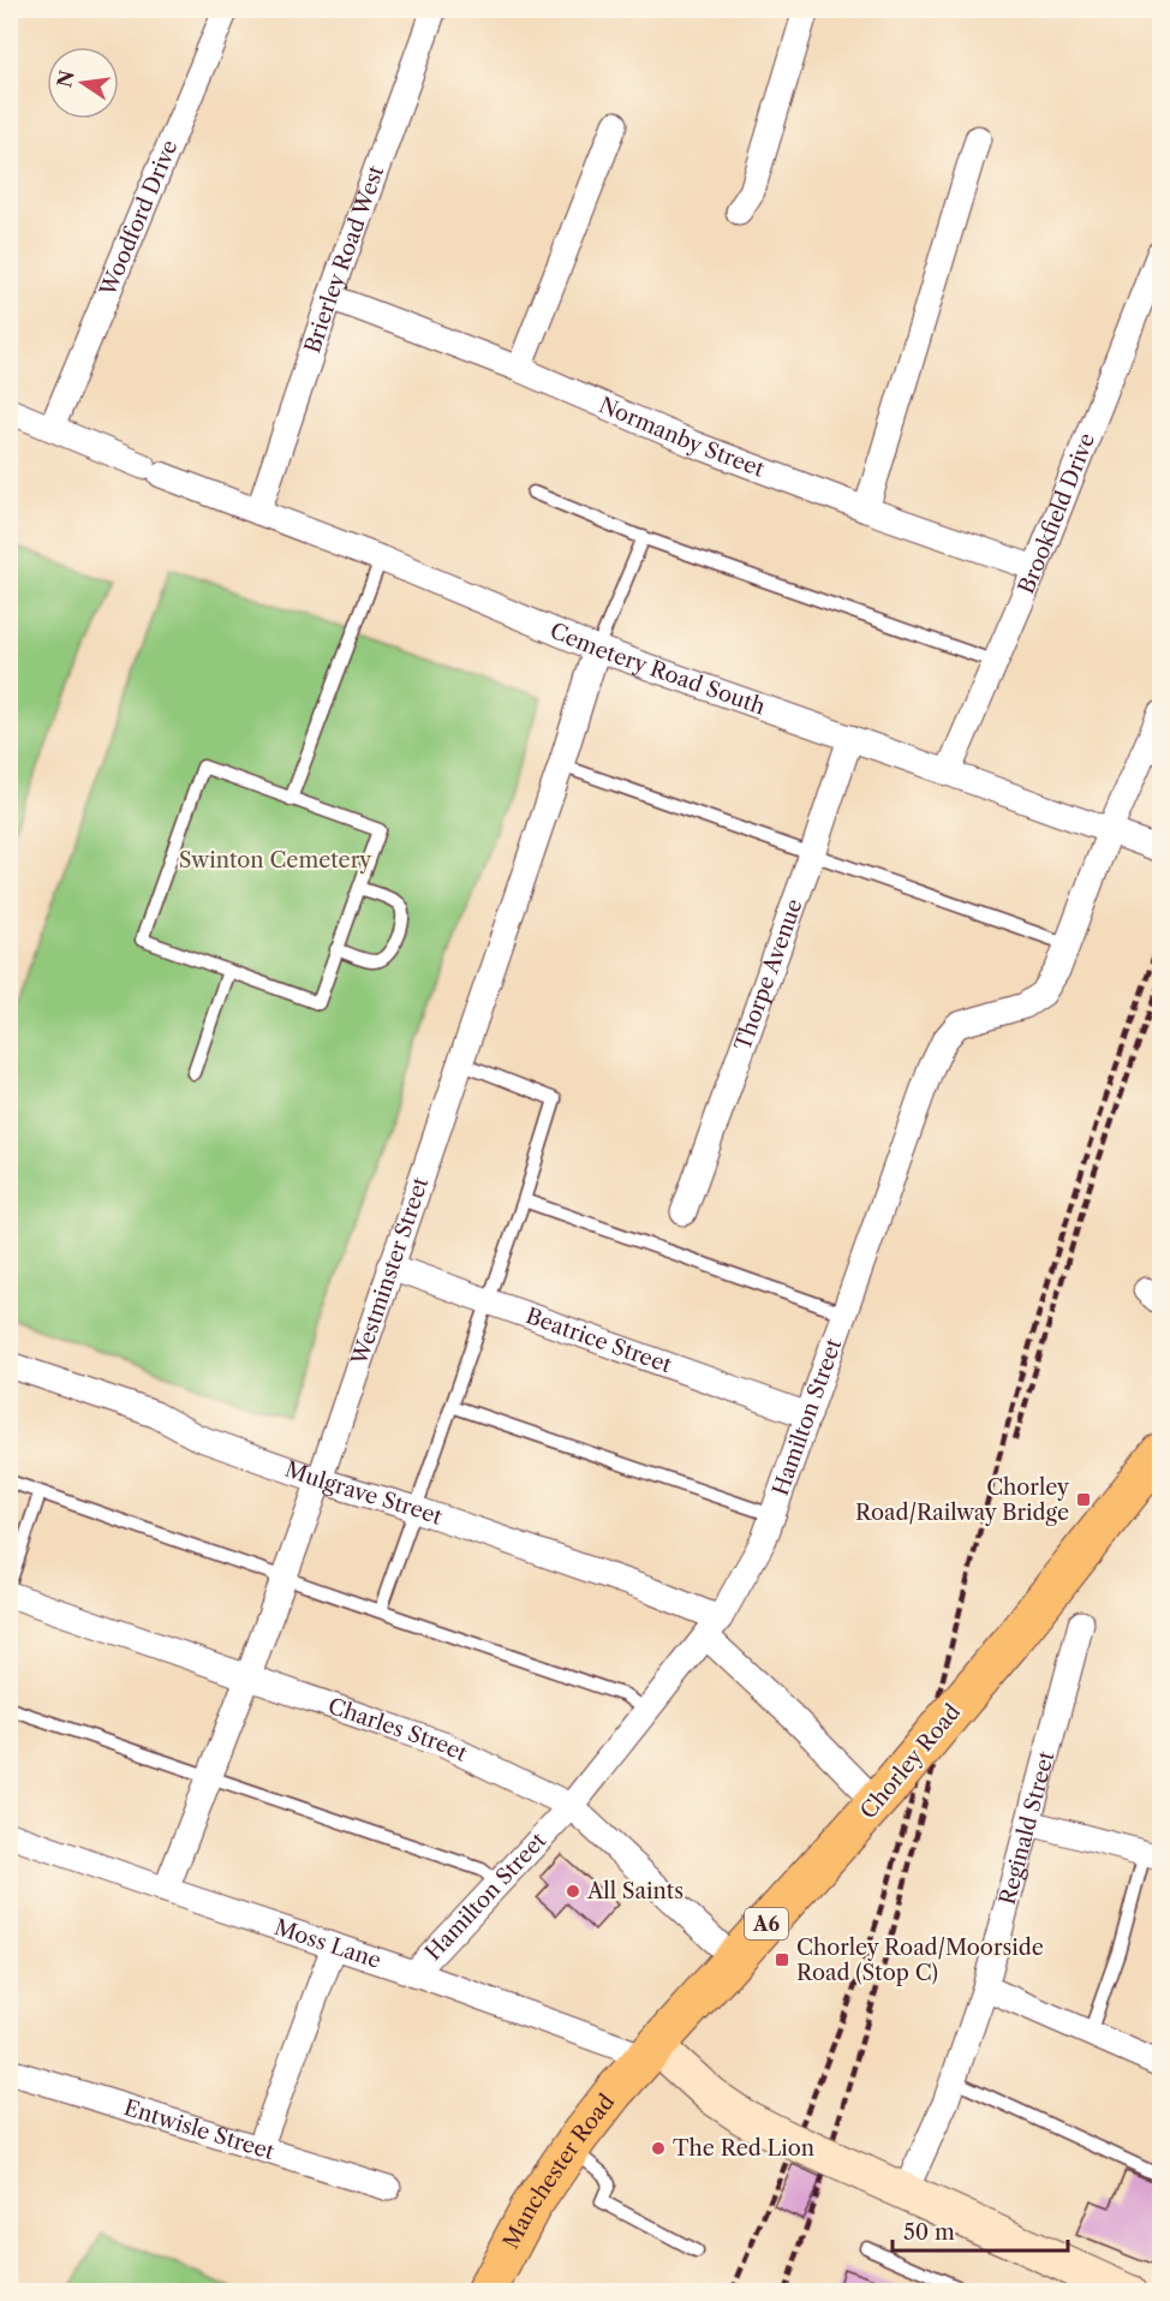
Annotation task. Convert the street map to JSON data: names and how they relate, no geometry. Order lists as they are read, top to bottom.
{
  "streets": {
    "main road": ["Chorley Road", "A6", "Manchester Road"],
    "street": [
      "Woodford Drive",
      "Brierley Road West",
      "Normanby Street",
      "Brookfield Drive",
      "Cemetery Road South",
      "Thorpe Avenue",
      "Westminster Street",
      "Beatrice Street",
      "Hamilton Street",
      "Mulgrave Street",
      "Charles Street",
      "Reginald Street",
      "Moss Lane",
      "Entwisle Street"
    ]
  },
  "crossings": [
    ["Woodford Drive", "Cemetery Road South"],
    ["Brierley Road West", "Normanby Street"],
    ["Brierley Road West", "Cemetery Road South"],
    ["Normanby Street", "Brookfield Drive"],
    ["Brookfield Drive", "Cemetery Road South"],
    ["Cemetery Road South", "Thorpe Avenue"],
    ["Cemetery Road South", "Westminster Street"],
    ["Cemetery Road South", "Hamilton Street"],
    ["Westminster Street", "Beatrice Street"],
    ["Westminster Street", "Mulgrave Street"],
    ["Westminster Street", "Charles Street"],
    ["Westminster Street", "Moss Lane"],
    ["Beatrice Street", "Hamilton Street"],
    ["Hamilton Street", "Mulgrave Street"],
    ["Hamilton Street", "Charles Street"],
    ["Hamilton Street", "Moss Lane"],
    ["Mulgrave Street", "Chorley Road"],
    ["Charles Street", "Chorley Road"],
    ["Chorley Road", "Moss Lane"],
    ["Chorley Road", "Manchester Road"],
    ["Moss Lane", "Manchester Road"]
  ],
  "parks": ["Swinton Cemetery"],
  "places": {
    "transit": ["Chorley Road/Railway Bridge", "Chorley Road/Moorside Road (Stop C)"],
    "other": ["All Saints", "The Red Lion"]
  },
  "scale_bar": "50 m",
  "north": "left"
}
